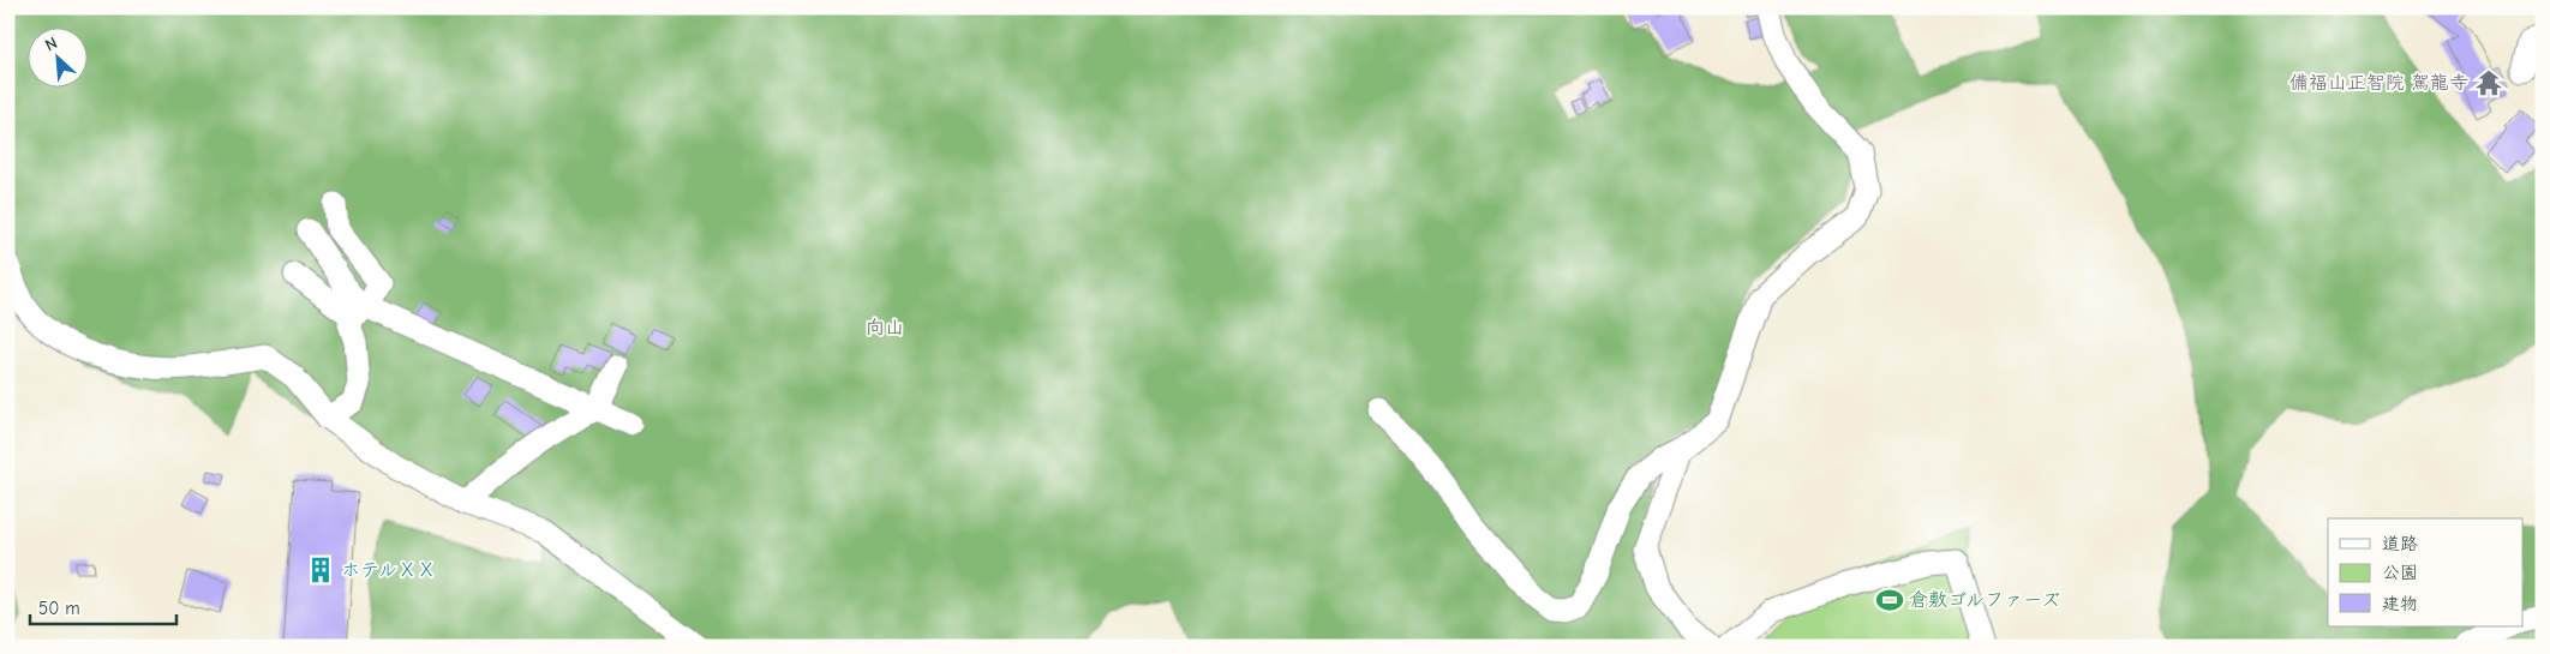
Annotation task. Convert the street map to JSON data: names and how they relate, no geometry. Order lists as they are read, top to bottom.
{
  "parks": ["向山"],
  "places": {
    "temple": ["備福山正智院 駕龍寺"],
    "building": ["ホテルＸＸ"],
    "sports": ["倉敷ゴルファーズ"]
  },
  "legend": ["道路", "公園", "建物"],
  "scale_bar": "50 m",
  "north": "top left"
}
